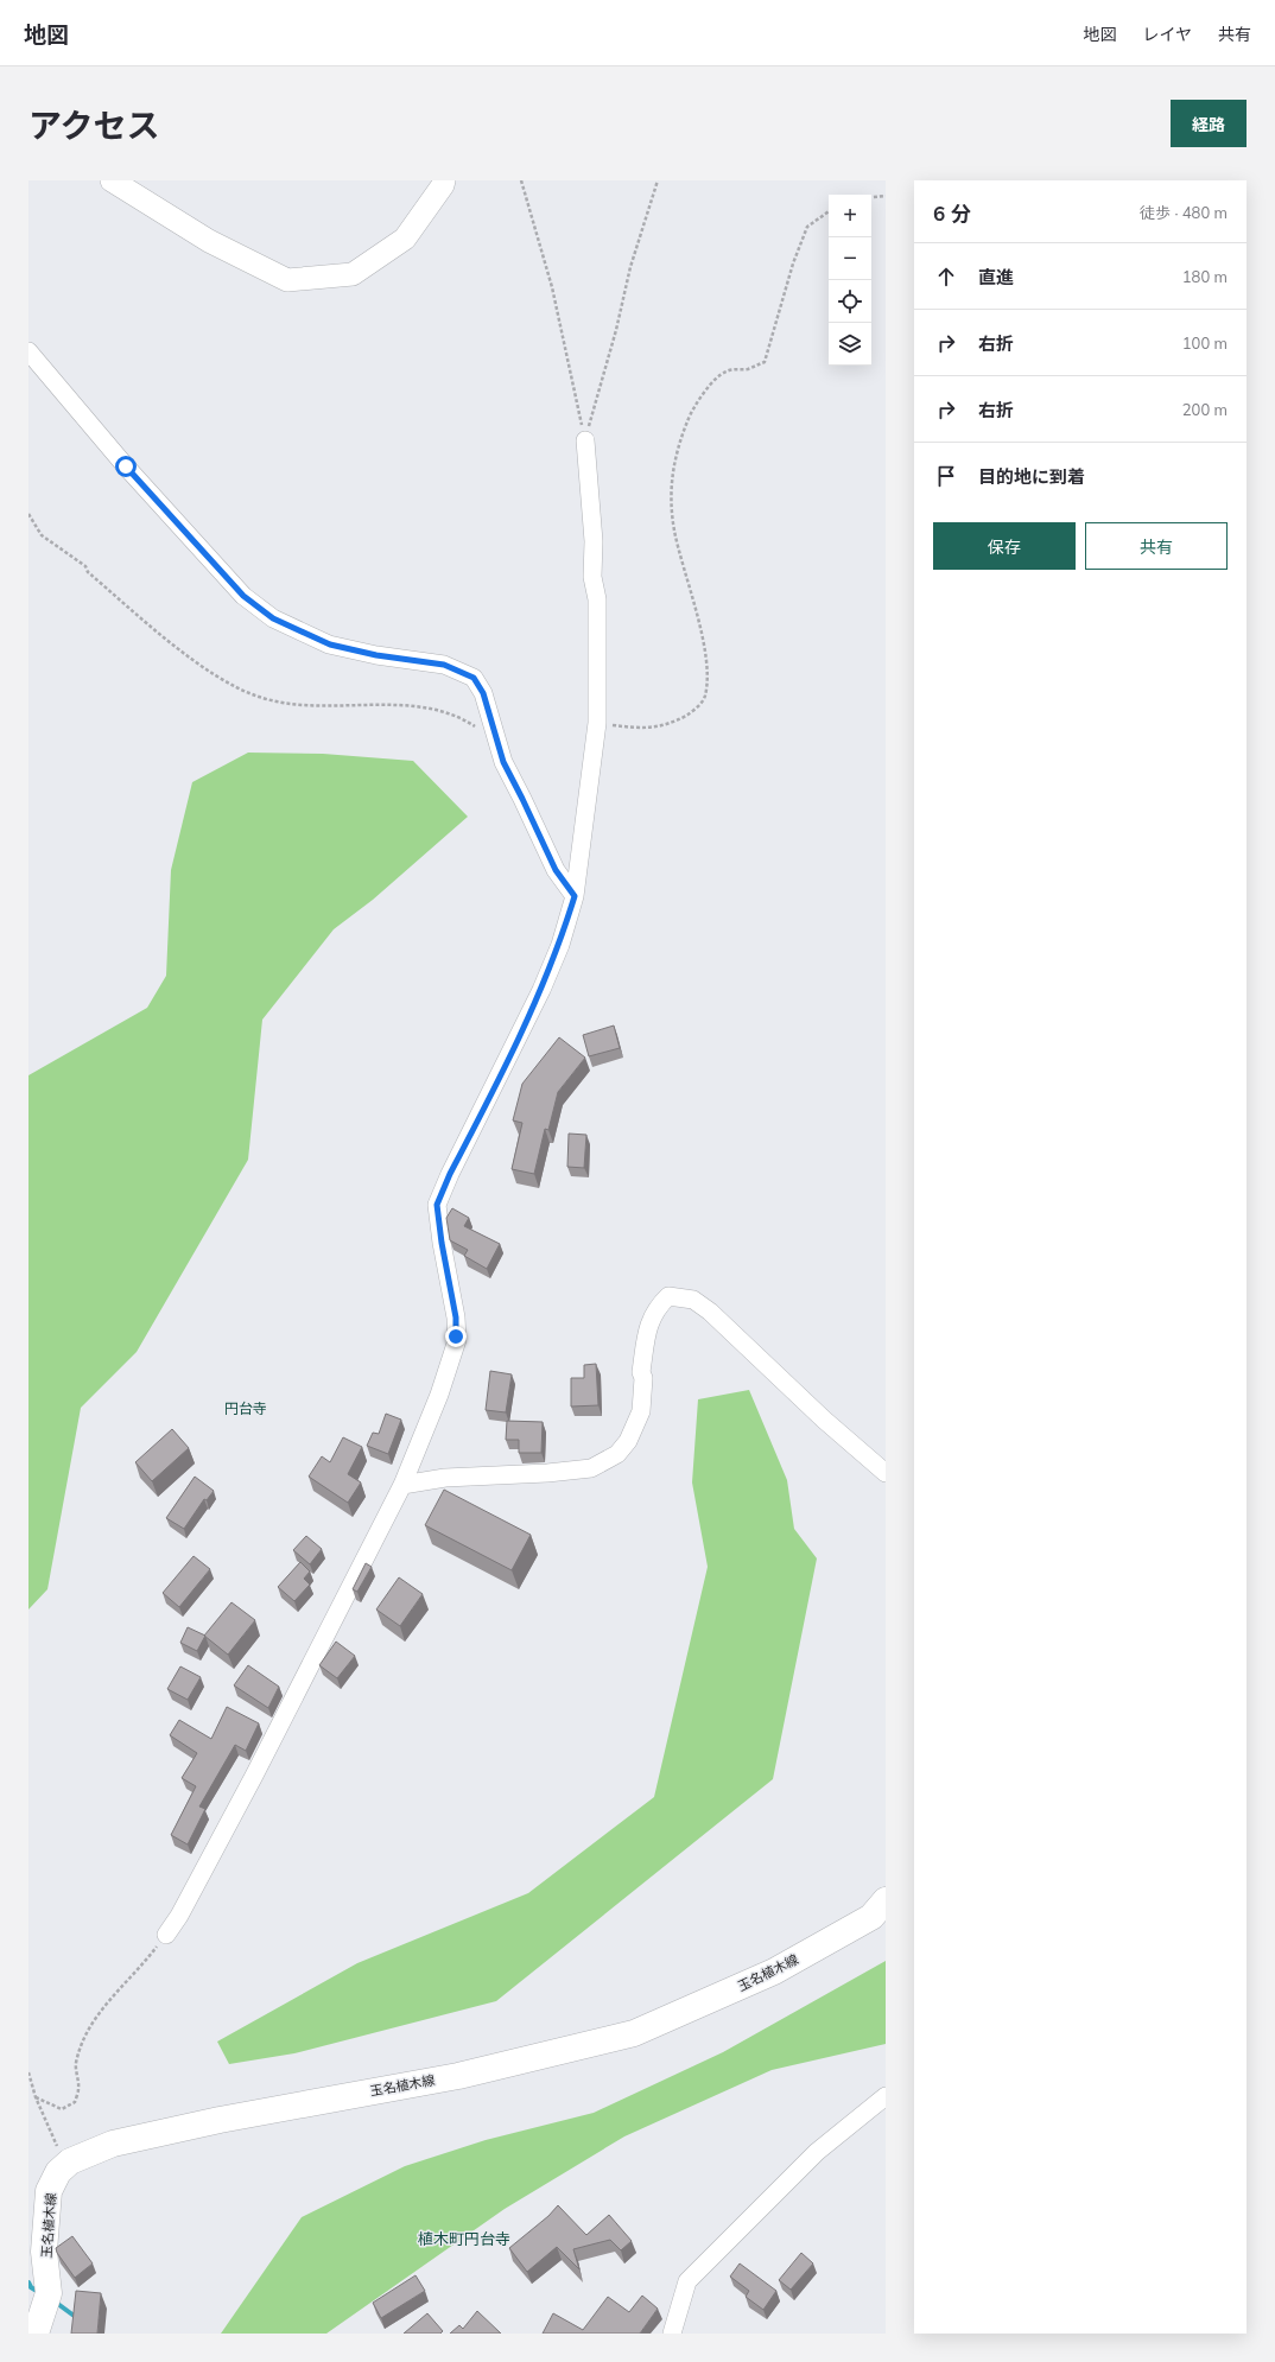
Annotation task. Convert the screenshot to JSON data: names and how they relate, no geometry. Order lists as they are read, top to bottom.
{
  "streets": {
    "main road": ["玉名植木線"]
  },
  "districts": ["円台寺", "植木町円台寺"],
  "page": {
    "header": "地図",
    "nav": ["地図", "レイヤ", "共有"],
    "title": "アクセス",
    "buttons": [
      "経路",
      ["保存", "共有"]
    ],
    "heading": ["6 分", "徒歩 · 480 m"],
    "map_buttons": ["+", "−"],
    "list": [
      ["直進", "180 m"],
      ["右折", "100 m"],
      ["右折", "200 m"],
      "目的地に到着"
    ]
  }
}
